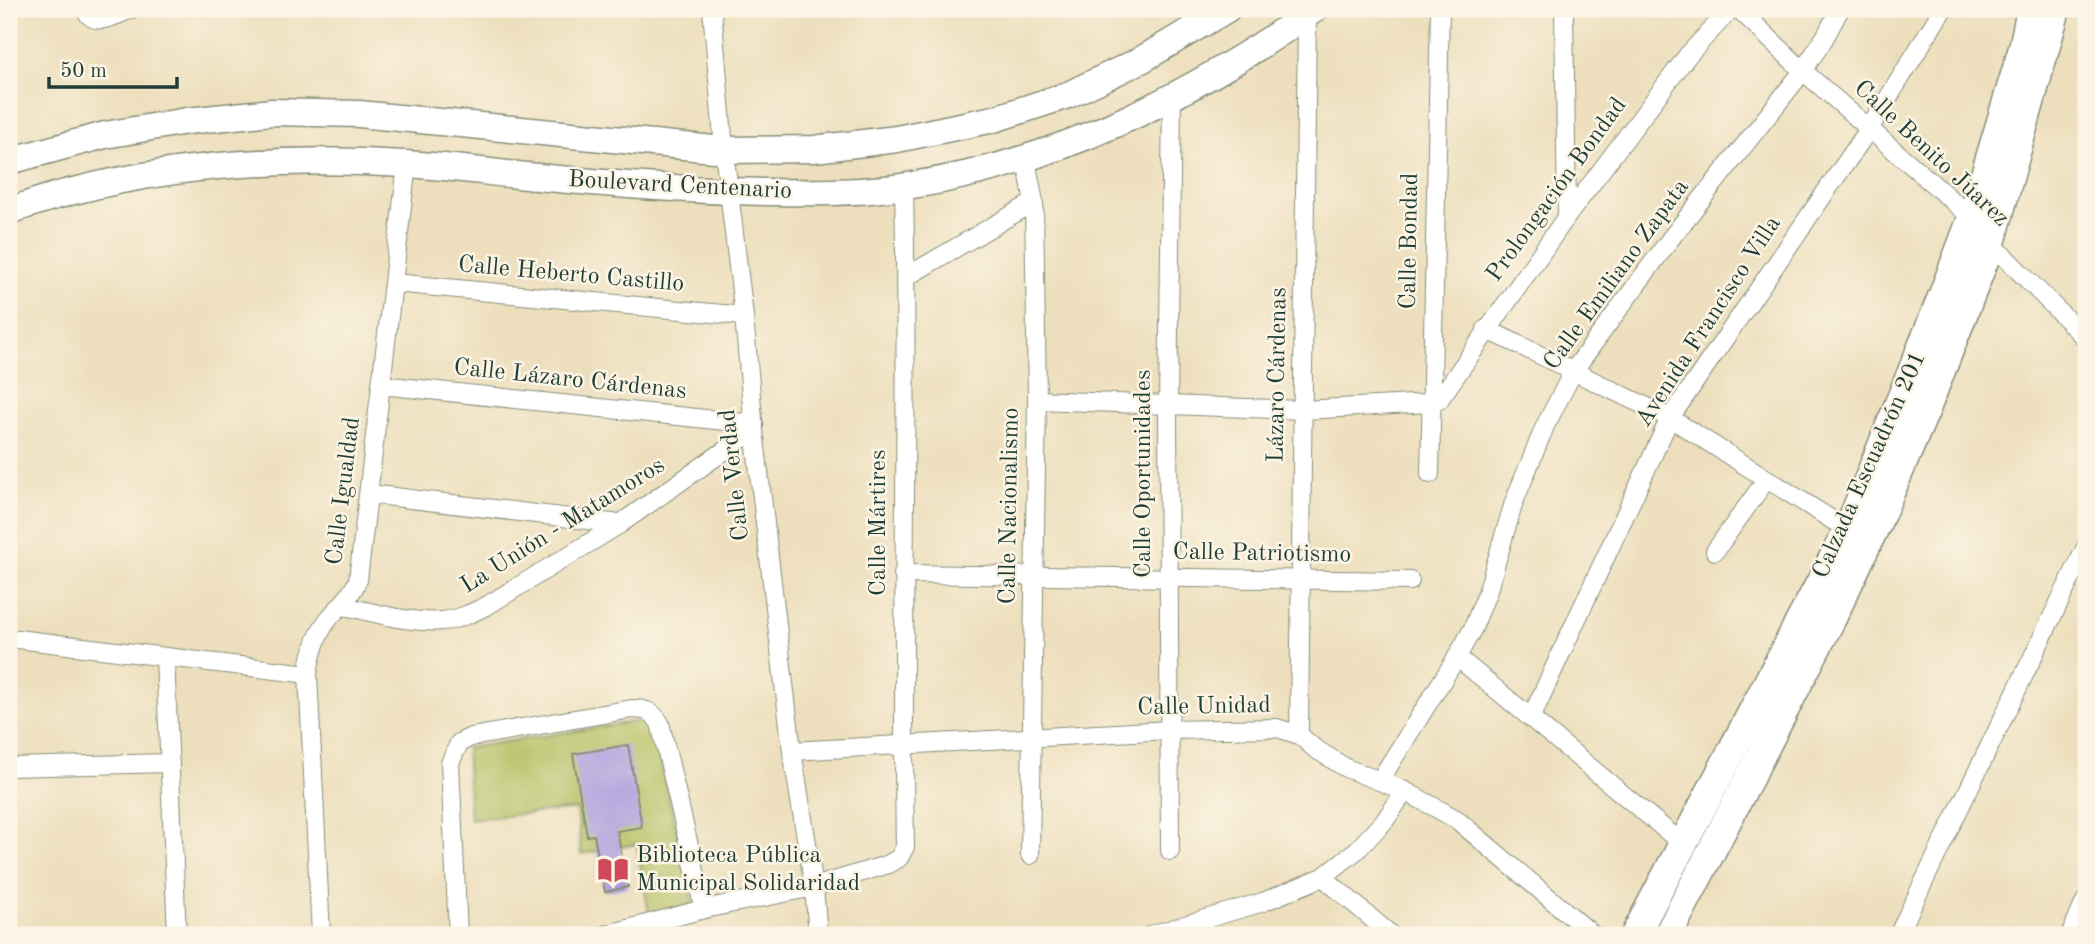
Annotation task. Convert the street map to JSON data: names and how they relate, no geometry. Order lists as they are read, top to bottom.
{
  "streets": {
    "main road": ["Boulevard Centenario", "Calzada Escuadrón 201"],
    "street": [
      "Calle Benito Júarez",
      "Prolongación Bondad",
      "Calle Bondad",
      "Calle Heberto Castillo",
      "Calle Emiliano Zapata",
      "Avenida Francisco Villa",
      "Lázaro Cárdenas",
      "Calle Lázaro Cárdenas",
      "Calle Oportunidades",
      "Calle Verdad",
      "Calle Igualdad",
      "Calle Nacionalismo",
      "Calle Mártires",
      "La Unión - Matamoros",
      "Calle Patriotismo",
      "Calle Unidad"
    ]
  },
  "crossings": [
    ["Calle Benito Júarez", "Calle Emiliano Zapata"],
    ["Calle Benito Júarez", "Avenida Francisco Villa"],
    ["Calle Benito Júarez", "Calzada Escuadrón 201"],
    ["Boulevard Centenario", "Lázaro Cárdenas"],
    ["Boulevard Centenario", "Calle Oportunidades"],
    ["Boulevard Centenario", "Calle Verdad"],
    ["Boulevard Centenario", "Calle Igualdad"],
    ["Boulevard Centenario", "Calle Nacionalismo"],
    ["Boulevard Centenario", "Calle Mártires"],
    ["Prolongación Bondad", "Calle Bondad"],
    ["Calle Heberto Castillo", "Calle Verdad"],
    ["Calle Heberto Castillo", "Calle Igualdad"],
    ["Calle Emiliano Zapata", "Calle Unidad"],
    ["Lázaro Cárdenas", "Calle Patriotismo"],
    ["Lázaro Cárdenas", "Calle Unidad"],
    ["Calle Lázaro Cárdenas", "Calle Verdad"],
    ["Calle Lázaro Cárdenas", "Calle Igualdad"],
    ["Calle Lázaro Cárdenas", "La Unión - Matamoros"],
    ["Calle Oportunidades", "Calle Patriotismo"],
    ["Calle Oportunidades", "Calle Unidad"],
    ["Calle Verdad", "Calle Mártires"],
    ["Calle Verdad", "La Unión - Matamoros"],
    ["Calle Verdad", "Calle Unidad"],
    ["Calle Igualdad", "La Unión - Matamoros"],
    ["Calle Nacionalismo", "Calle Patriotismo"],
    ["Calle Nacionalismo", "Calle Unidad"],
    ["Calle Mártires", "Calle Patriotismo"],
    ["Calle Mártires", "Calle Unidad"]
  ],
  "places": {
    "library": ["Biblioteca Pública Municipal Solidaridad"]
  },
  "scale_bar": "50 m"
}
